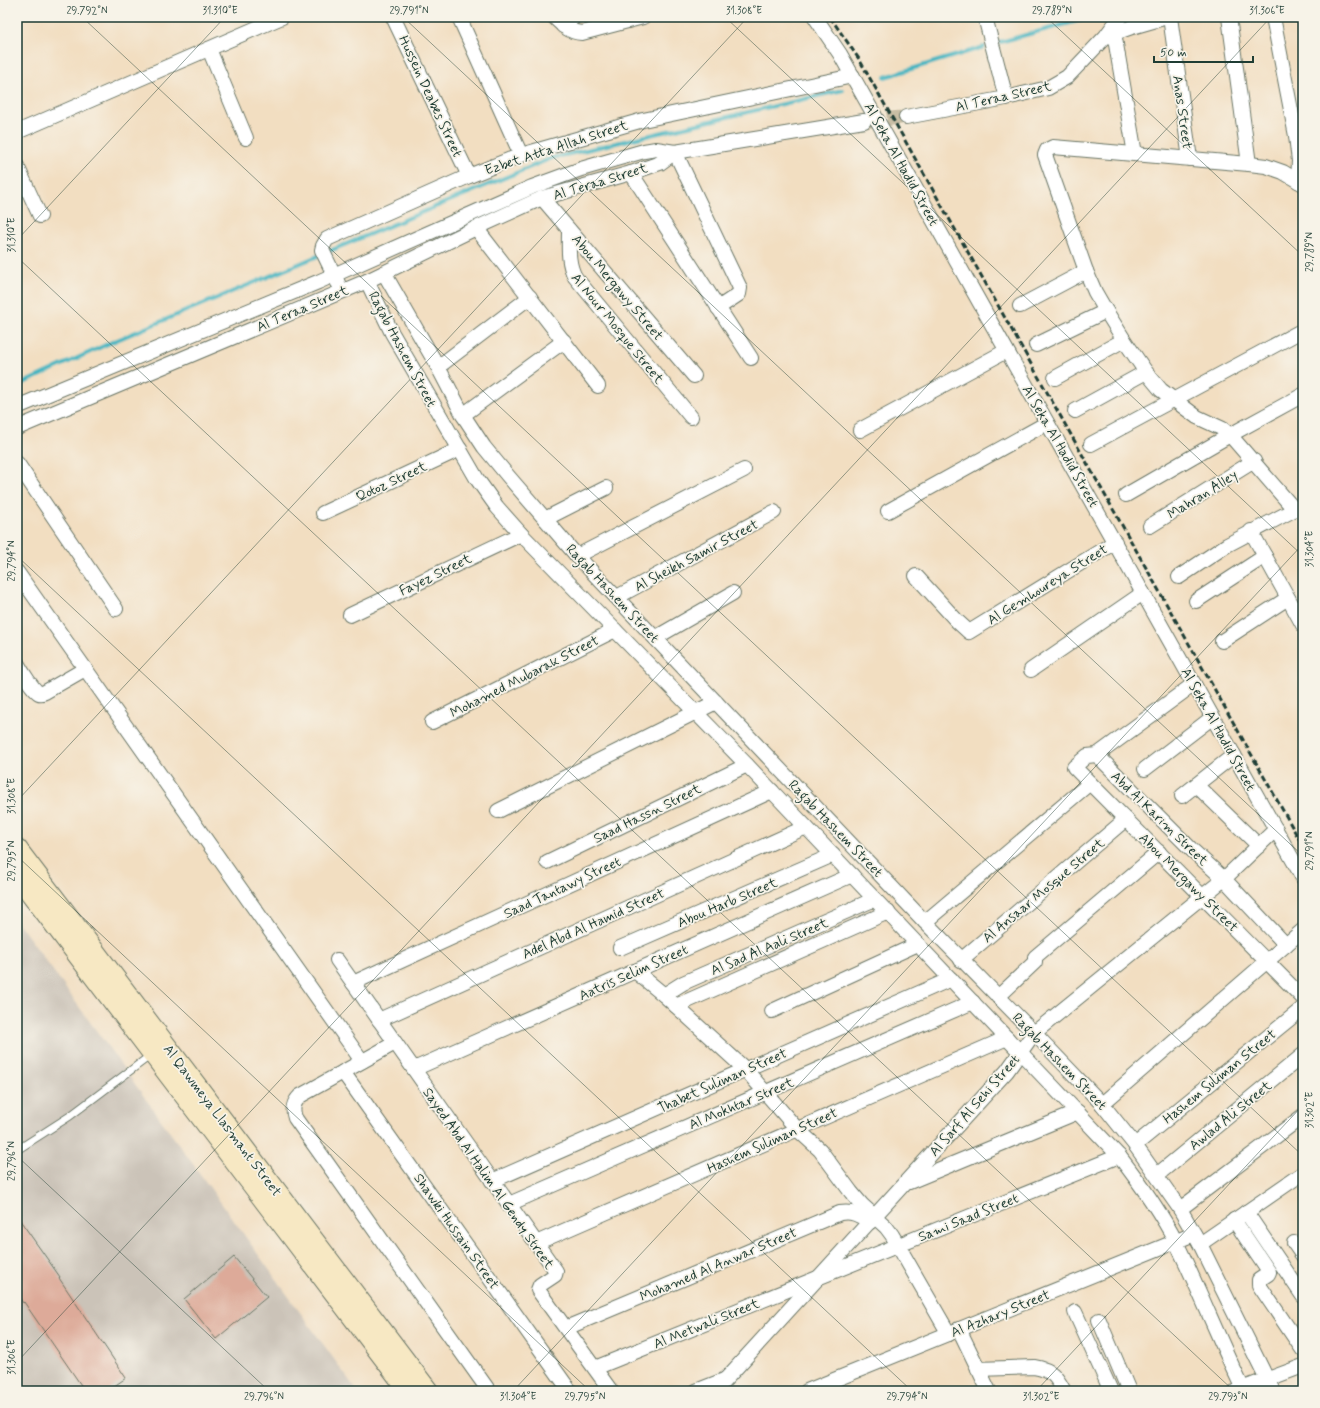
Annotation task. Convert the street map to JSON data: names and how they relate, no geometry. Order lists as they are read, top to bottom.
{
  "streets": {
    "main road": ["Al Qawmeya Llasmant Street"],
    "street": [
      "Hussein Deabes Street",
      "Al Teraa Street",
      "Anas Street",
      "Ezbet Atta Allah Street",
      "Al Seka Al Hadid Street",
      "Abou Mergawy Street",
      "Al Nour Mosque Street",
      "Ragab Hashem Street",
      "Qotoz Street",
      "Mahran Alley",
      "Al Sheikh Samir Street",
      "Fayez Street",
      "Al Gemhoureya Street",
      "Mohamed Mubarak Street",
      "Saad Hassn Street",
      "Abd Al Karim Street",
      "Saad Tantawy Street",
      "Al Ansaar Mosque Street",
      "Abou Harb Street",
      "Adel Abd Al Hamid Street",
      "Al Sad Al Aali Street",
      "Aatris Selim Street",
      "Hashem Suliman Street",
      "Thabet Suliman Street",
      "Al Mokhtar Street",
      "Al Sarf Al Sehi Street",
      "Awlad Ali Street",
      "Sayed Abd Al Halim Al Gendy Street",
      "Sami Saad Street",
      "Shawki Hussain Street",
      "Mohamed Al Anwar Street",
      "Al Azhary Street",
      "Al Metwali Street"
    ]
  },
  "crossings": [
    ["Hussein Deabes Street", "Ezbet Atta Allah Street"],
    ["Al Teraa Street", "Anas Street"],
    ["Al Teraa Street", "Ezbet Atta Allah Street"],
    ["Al Teraa Street", "Abou Mergawy Street"],
    ["Al Teraa Street", "Ragab Hashem Street"],
    ["Ezbet Atta Allah Street", "Al Seka Al Hadid Street"],
    ["Al Seka Al Hadid Street", "Al Gemhoureya Street"],
    ["Al Seka Al Hadid Street", "Al Sarf Al Sehi Street"],
    ["Abou Mergawy Street", "Al Nour Mosque Street"],
    ["Abou Mergawy Street", "Abd Al Karim Street"],
    ["Abou Mergawy Street", "Al Ansaar Mosque Street"],
    ["Abou Mergawy Street", "Al Sarf Al Sehi Street"],
    ["Ragab Hashem Street", "Qotoz Street"],
    ["Ragab Hashem Street", "Al Sheikh Samir Street"],
    ["Ragab Hashem Street", "Fayez Street"],
    ["Ragab Hashem Street", "Mohamed Mubarak Street"],
    ["Ragab Hashem Street", "Saad Hassn Street"],
    ["Ragab Hashem Street", "Saad Tantawy Street"],
    ["Ragab Hashem Street", "Al Ansaar Mosque Street"],
    ["Ragab Hashem Street", "Abou Harb Street"],
    ["Ragab Hashem Street", "Adel Abd Al Hamid Street"],
    ["Ragab Hashem Street", "Al Sad Al Aali Street"],
    ["Ragab Hashem Street", "Aatris Selim Street"],
    ["Ragab Hashem Street", "Hashem Suliman Street"],
    ["Ragab Hashem Street", "Thabet Suliman Street"],
    ["Ragab Hashem Street", "Al Mokhtar Street"],
    ["Ragab Hashem Street", "Al Sarf Al Sehi Street"],
    ["Ragab Hashem Street", "Awlad Ali Street"],
    ["Ragab Hashem Street", "Sami Saad Street"],
    ["Ragab Hashem Street", "Al Azhary Street"],
    ["Abd Al Karim Street", "Al Sarf Al Sehi Street"],
    ["Saad Tantawy Street", "Sayed Abd Al Halim Al Gendy Street"],
    ["Adel Abd Al Hamid Street", "Sayed Abd Al Halim Al Gendy Street"],
    ["Aatris Selim Street", "Sayed Abd Al Halim Al Gendy Street"],
    ["Hashem Suliman Street", "Sayed Abd Al Halim Al Gendy Street"],
    ["Thabet Suliman Street", "Sayed Abd Al Halim Al Gendy Street"],
    ["Al Mokhtar Street", "Sayed Abd Al Halim Al Gendy Street"],
    ["Al Sarf Al Sehi Street", "Sami Saad Street"],
    ["Al Sarf Al Sehi Street", "Mohamed Al Anwar Street"],
    ["Al Sarf Al Sehi Street", "Al Metwali Street"],
    ["Sayed Abd Al Halim Al Gendy Street", "Mohamed Al Anwar Street"],
    ["Sayed Abd Al Halim Al Gendy Street", "Al Metwali Street"],
    ["Sami Saad Street", "Al Metwali Street"]
  ],
  "scale_bar": "50 m",
  "coordinates": [
    "29.792°N",
    "31.310°E",
    "29.791°N",
    "31.308°E",
    "29.789°N",
    "31.306°E",
    "31.304°E",
    "29.794°N",
    "29.795°N",
    "31.302°E",
    "29.796°N",
    "29.793°N"
  ]
}
